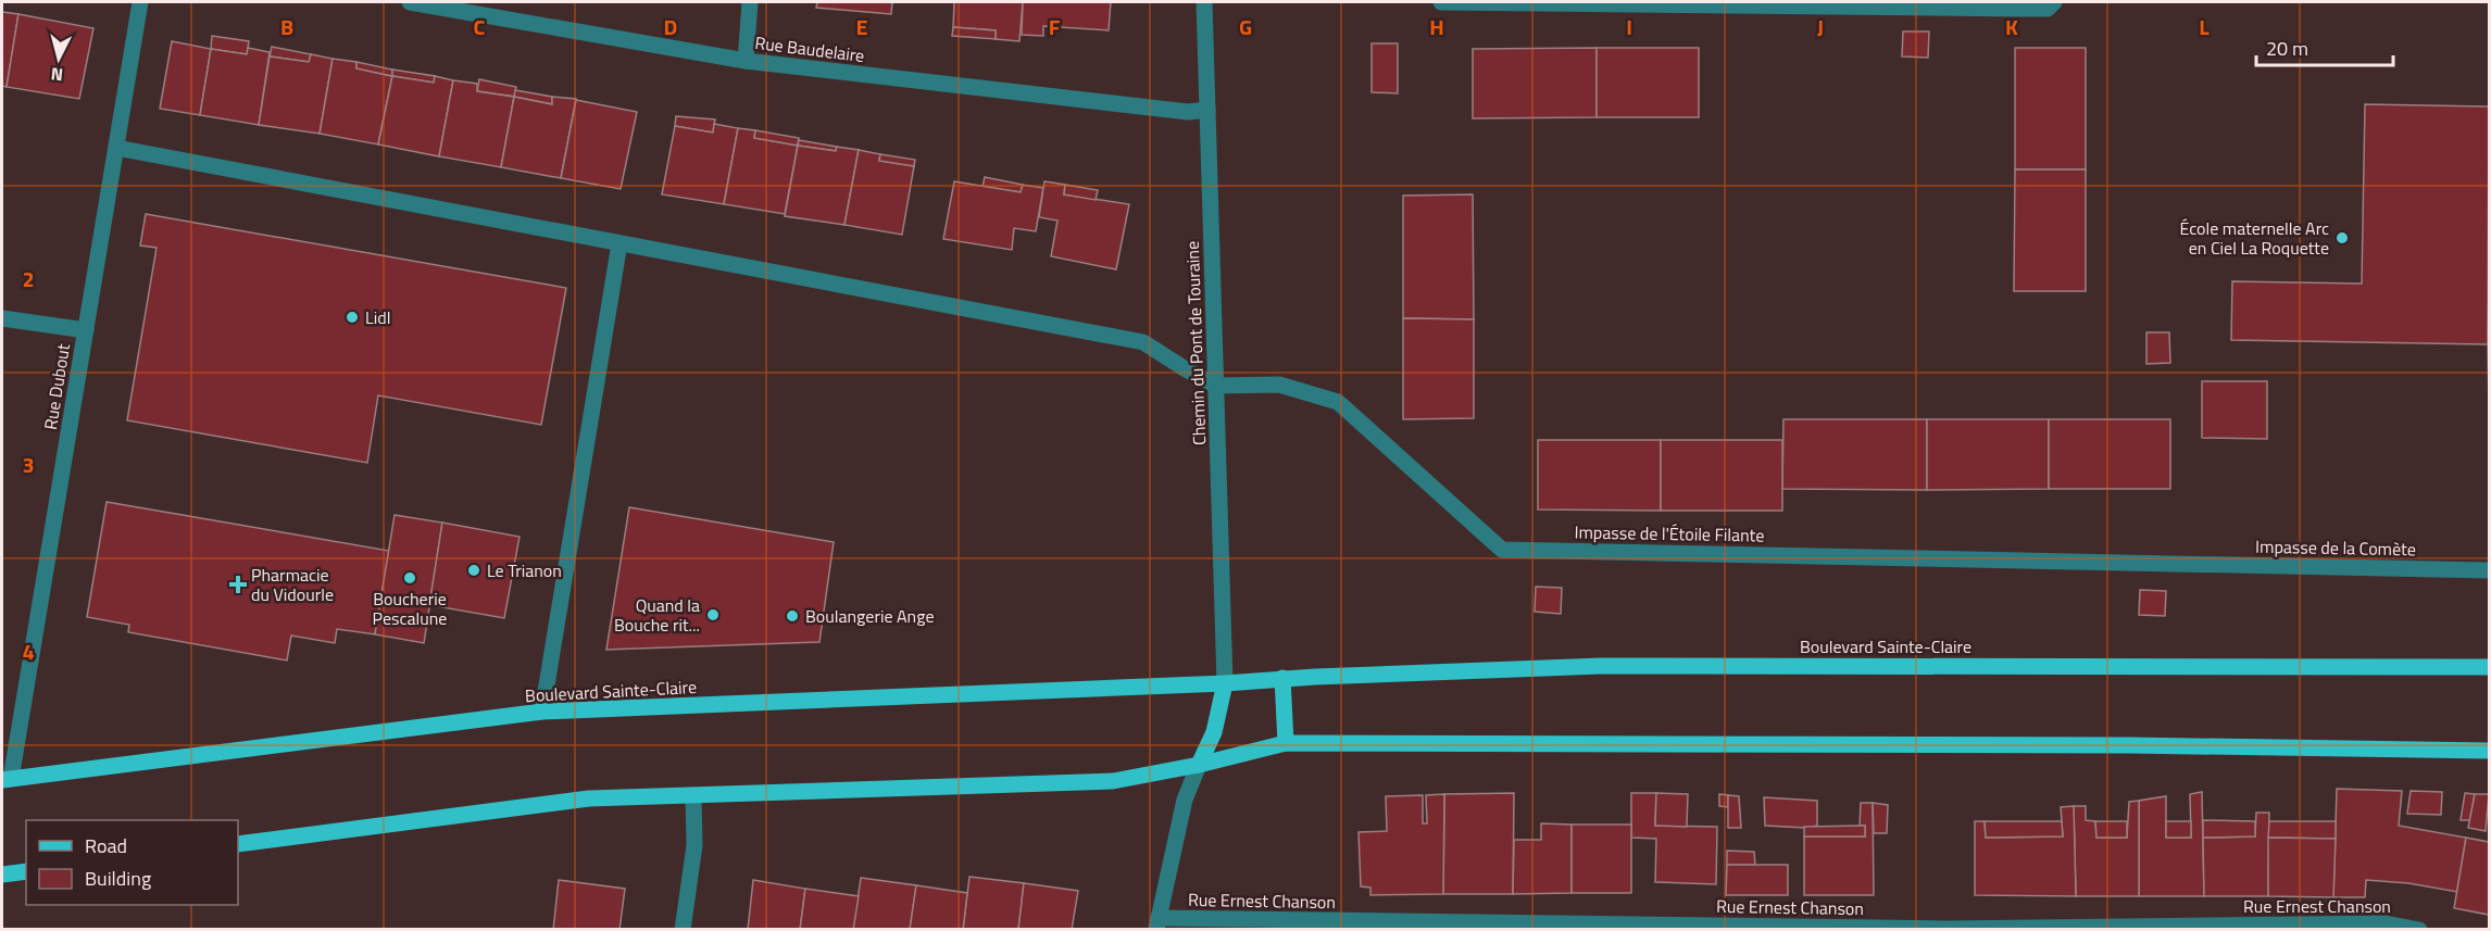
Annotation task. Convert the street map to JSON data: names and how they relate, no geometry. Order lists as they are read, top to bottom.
{
  "streets": {
    "main road": ["Boulevard Sainte-Claire"],
    "street": [
      "Rue Baudelaire",
      "Chemin du Pont de Touraine",
      "Rue Dubout",
      "Impasse de l'Étoile Filante",
      "Impasse de la Comète",
      "Rue Ernest Chanson"
    ]
  },
  "crossings": [
    ["Rue Baudelaire", "Chemin du Pont de Touraine"],
    ["Chemin du Pont de Touraine", "Impasse de l'Étoile Filante"],
    ["Chemin du Pont de Touraine", "Boulevard Sainte-Claire"],
    ["Rue Dubout", "Boulevard Sainte-Claire"],
    ["Impasse de l'Étoile Filante", "Impasse de la Comète"]
  ],
  "places": {
    "other": [
      "École maternelle Arc en Ciel La Roquette",
      "Lidl",
      "Le Trianon",
      "Boucherie Pescalune",
      "Quand la Bouche rit...",
      "Boulangerie Ange"
    ],
    "health": ["Pharmacie du Vidourle"]
  },
  "legend": ["Road", "Building"],
  "scale_bar": "20 m",
  "north": "bottom",
  "grid": {
    "columns": [
      "B",
      "C",
      "D",
      "E",
      "F",
      "G",
      "H",
      "I",
      "J",
      "K",
      "L"
    ],
    "rows": ["2", "3", "4"]
  }
}
